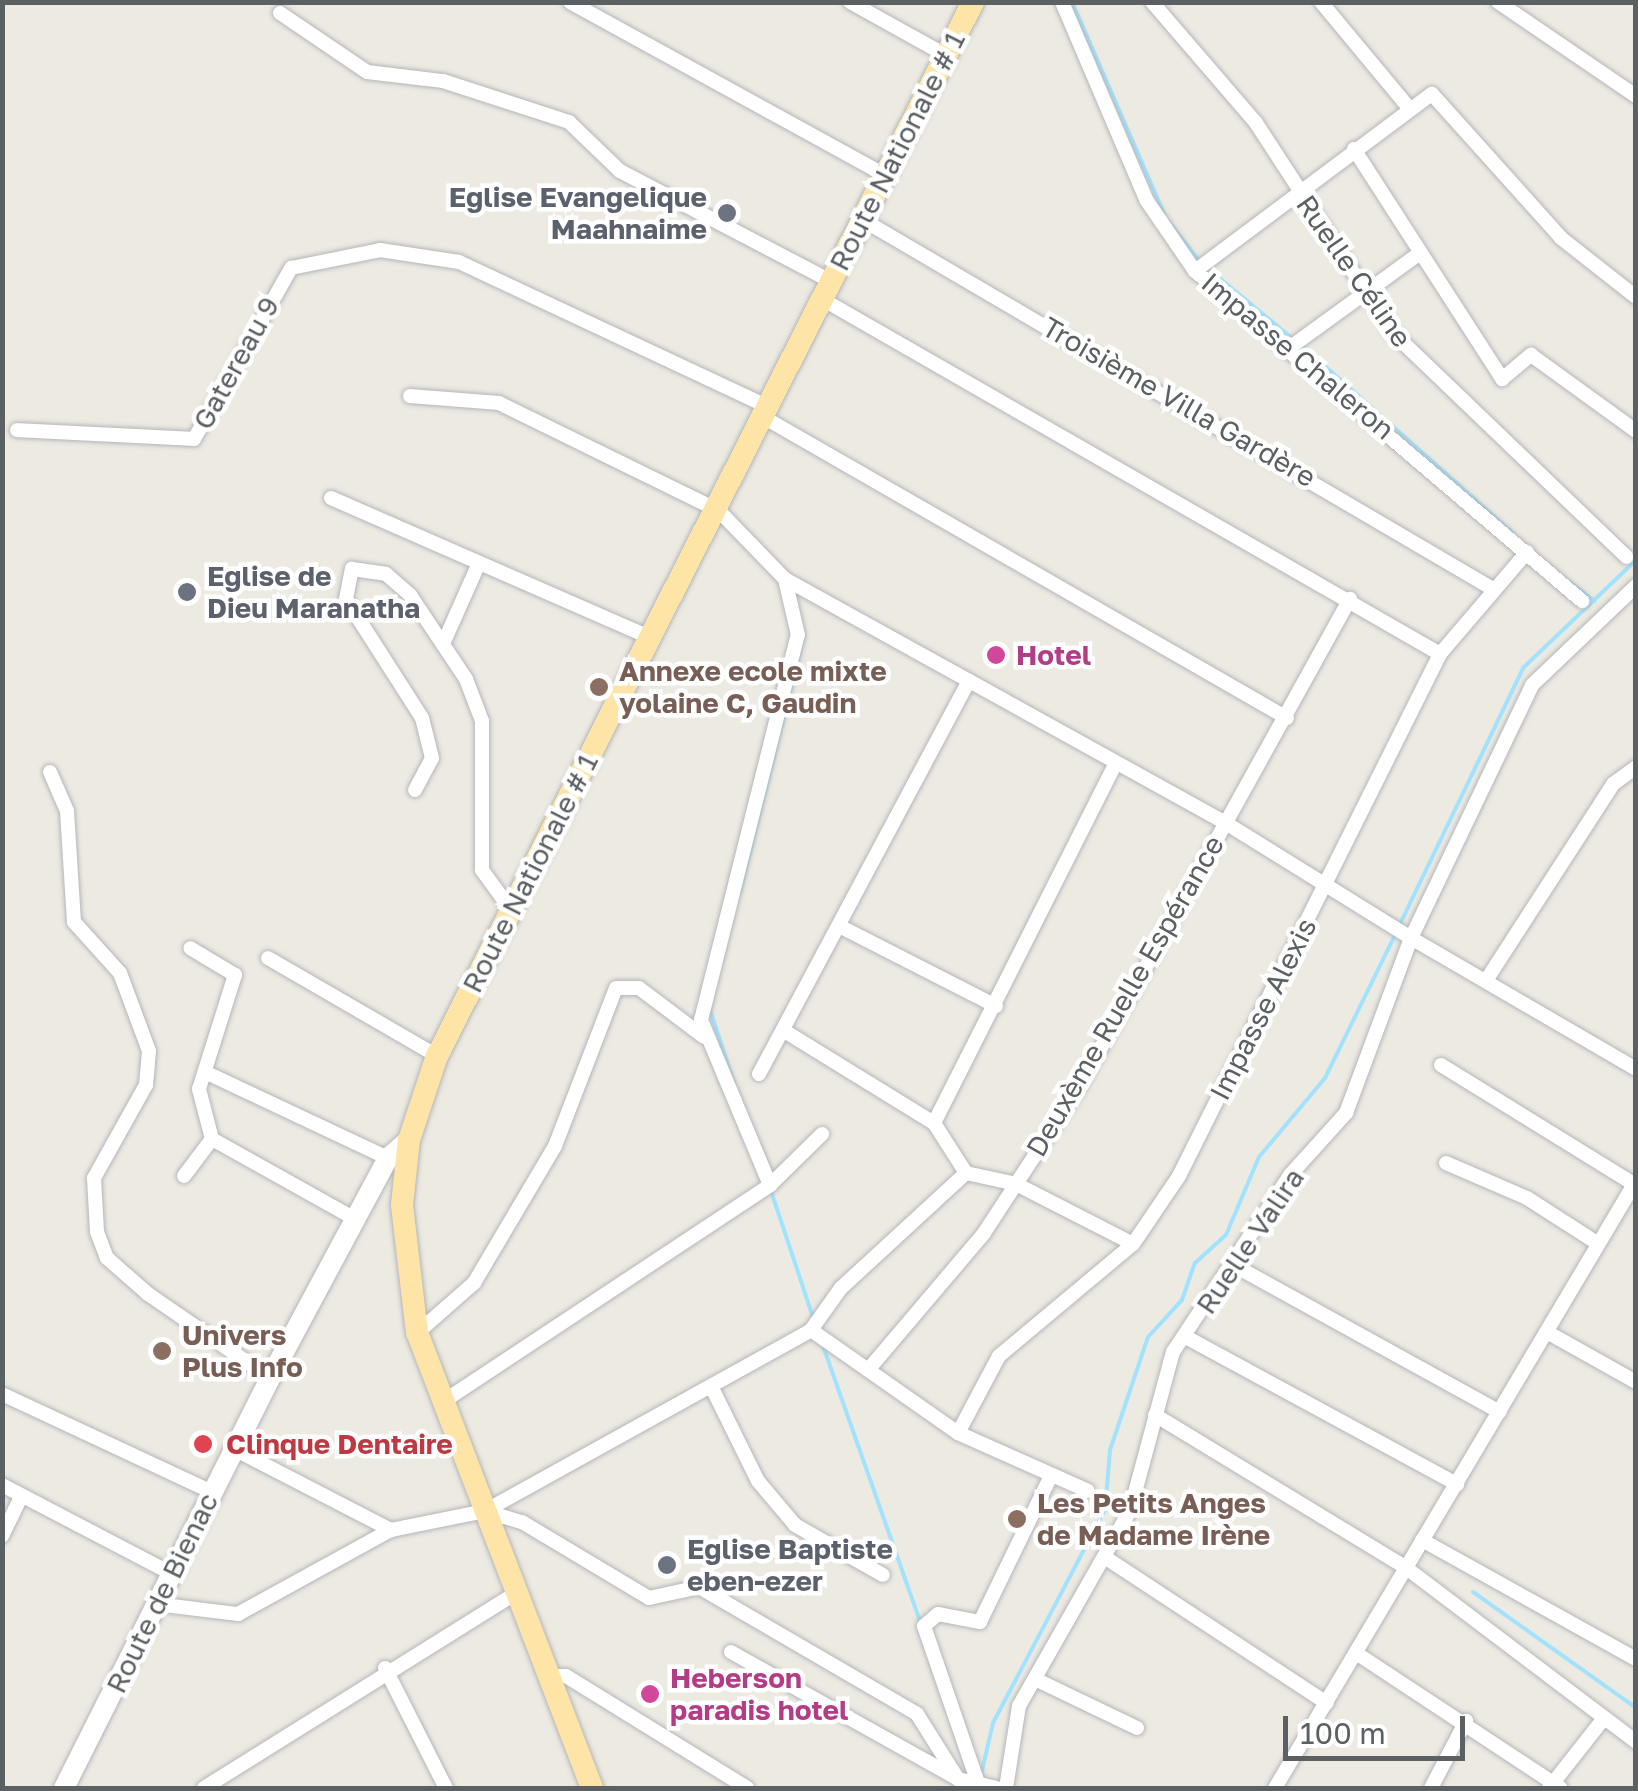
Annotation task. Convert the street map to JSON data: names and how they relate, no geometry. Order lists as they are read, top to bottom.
{
  "streets": {
    "main road": ["Route Nationale # 1", "Route de Bienac"],
    "street": [
      "Ruelle Céline",
      "Impasse Chaleron",
      "Gatereau 9",
      "Troisième Villa Gardère",
      "Deuxème Ruelle Espérance",
      "Impasse Alexis",
      "Ruelle Valira"
    ]
  },
  "crossings": [
    ["Route Nationale # 1", "Gatereau 9"],
    ["Route Nationale # 1", "Troisième Villa Gardère"],
    ["Route Nationale # 1", "Route de Bienac"],
    ["Impasse Chaleron", "Impasse Alexis"],
    ["Troisième Villa Gardère", "Impasse Alexis"]
  ],
  "places": [
    "Eglise Evangelique Maahnaime",
    "Eglise de Dieu Maranatha",
    "Hotel",
    "Annexe ecole mixte yolaine C, Gaudin",
    "Univers Plus Info",
    "Clinque Dentaire",
    "Les Petits Anges de Madame Irène",
    "Eglise Baptiste eben-ezer",
    "Heberson paradis hotel"
  ],
  "scale_bar": "100 m"
}
